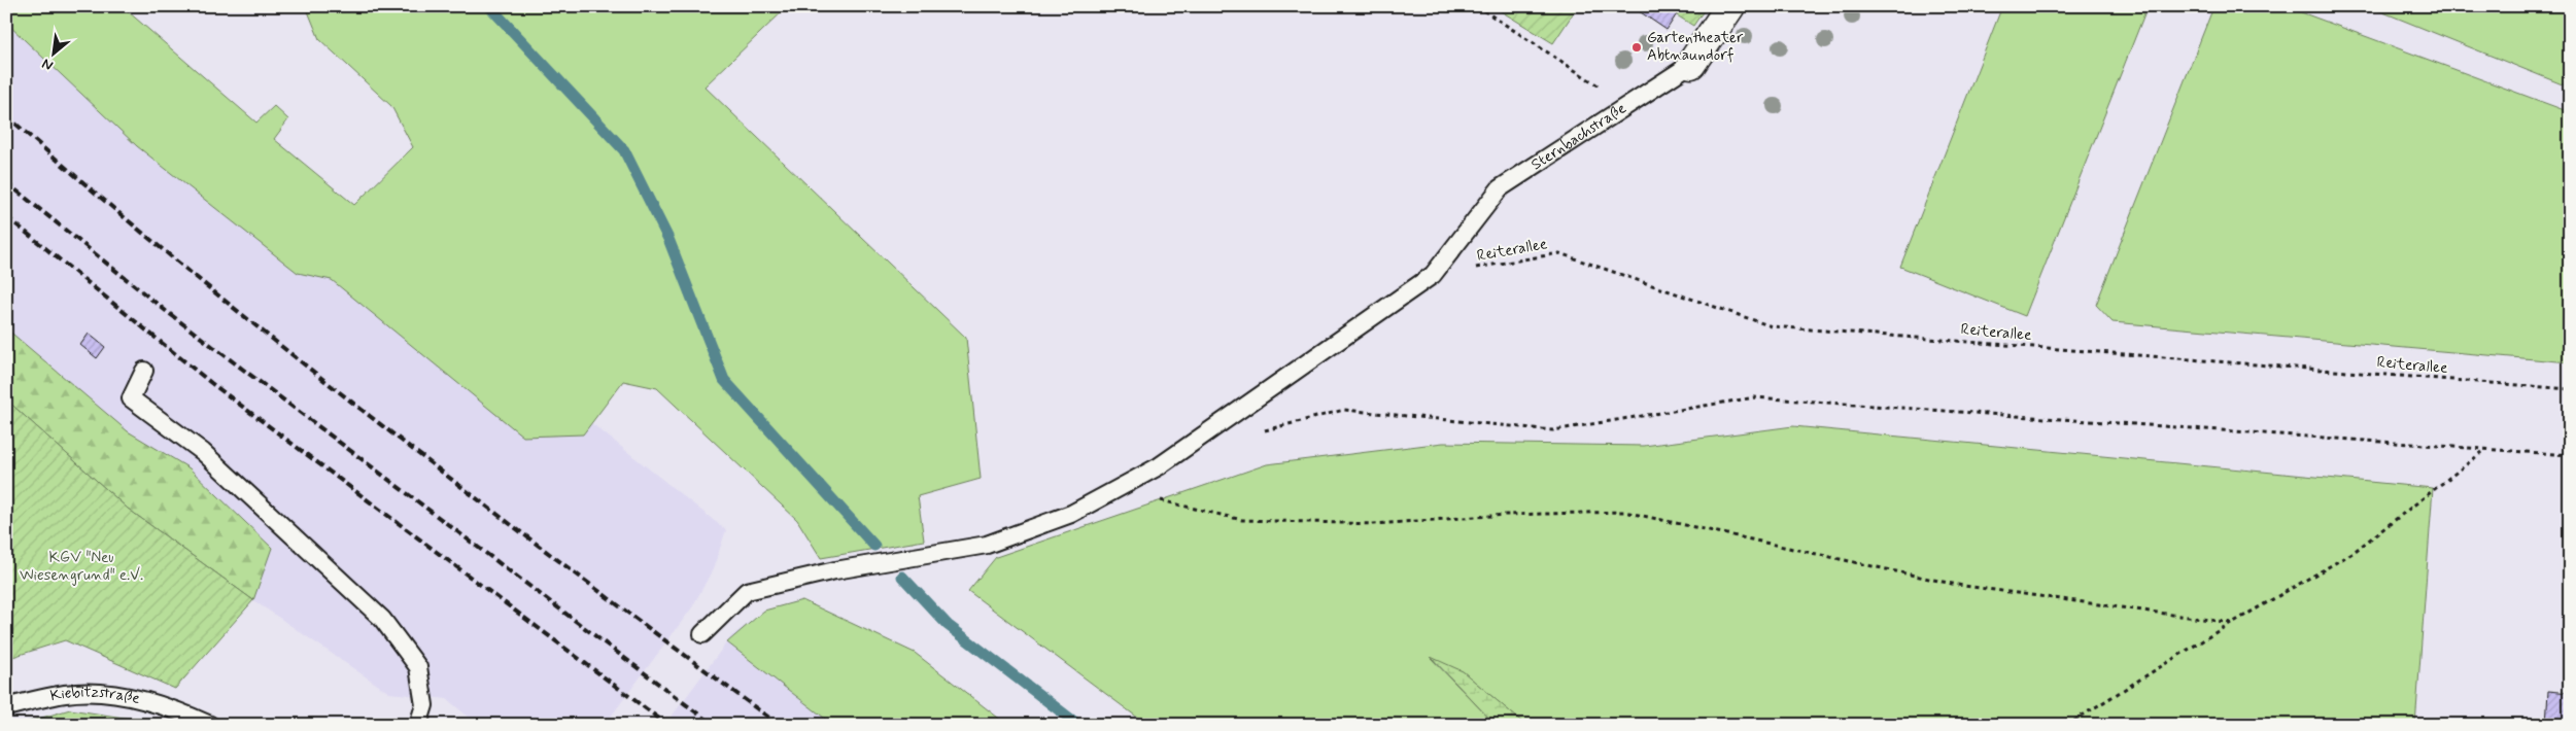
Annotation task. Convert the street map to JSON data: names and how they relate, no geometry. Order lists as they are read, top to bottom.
{
  "streets": {
    "street": ["Sternbachstraße"],
    "lane": ["Kiebitzstraße"],
    "path": ["Reiterallee"]
  },
  "crossings": [
    ["Sternbachstraße", "Reiterallee"]
  ],
  "parks": ["KGV \"Neu Wiesengrund\" e.V."],
  "places": ["Gartentheater Abtnaundorf"],
  "north": "bottom left"
}
